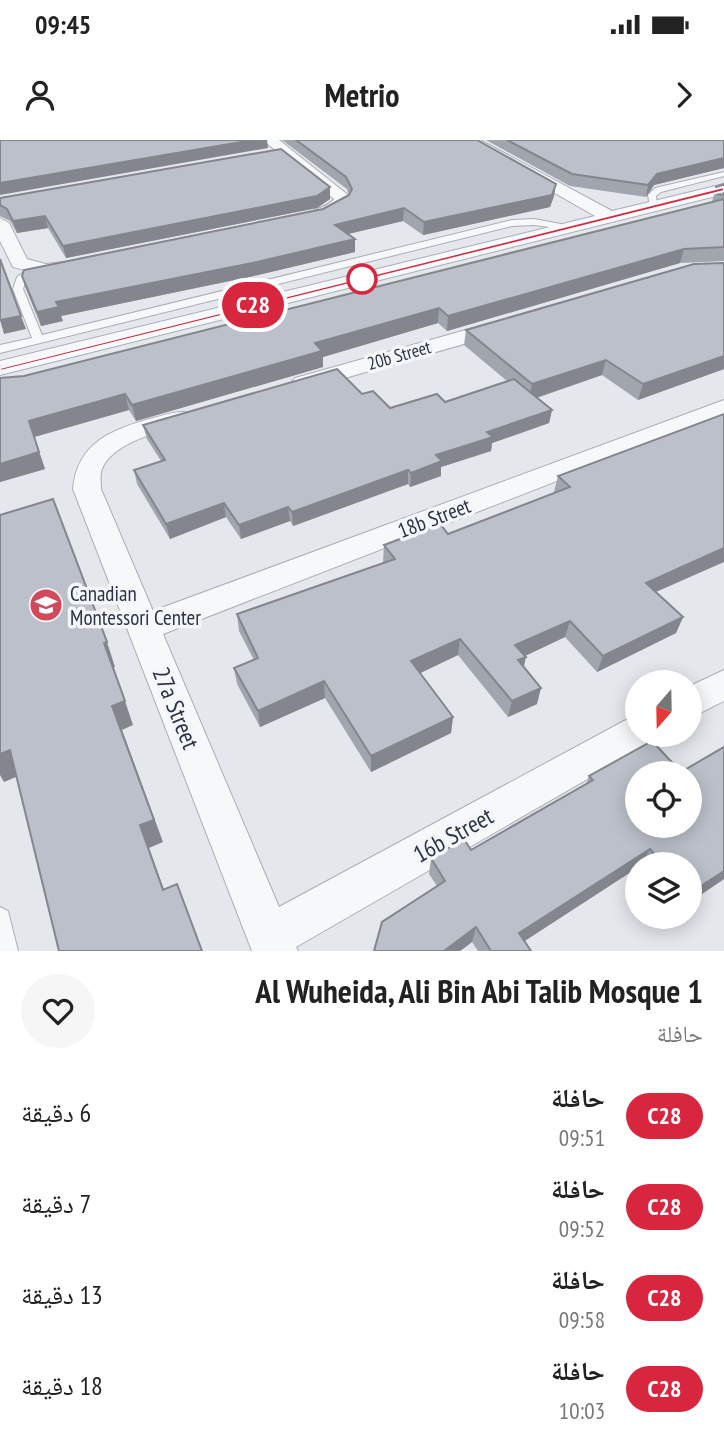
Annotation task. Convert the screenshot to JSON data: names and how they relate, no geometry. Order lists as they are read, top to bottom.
{
  "streets": {
    "street": [
      "20b Street",
      "18b Street",
      "27a Street",
      "16b Street"
    ]
  },
  "crossings": [
    ["18b Street", "27a Street"],
    ["27a Street", "16b Street"]
  ],
  "places": {
    "school or university": ["Canadian Montessori Center"]
  },
  "lines": ["bus line C28"],
  "north": "bottom",
  "page": {
    "status": "09:45",
    "header": "Metrio",
    "on_map": "C28",
    "heading": ["Al Wuheida, Ali Bin Abi Talib Mosque 1", "حافلة"],
    "list": [
      {
        "mark": "C28",
        "name": "حافلة",
        "note": "09:51",
        "value": "6 دقيقة"
      },
      {
        "mark": "C28",
        "name": "حافلة",
        "note": "09:52",
        "value": "7 دقيقة"
      },
      {
        "mark": "C28",
        "name": "حافلة",
        "note": "09:58",
        "value": "13 دقيقة"
      },
      {
        "mark": "C28",
        "name": "حافلة",
        "note": "10:03",
        "value": "18 دقيقة"
      }
    ]
  }
}
